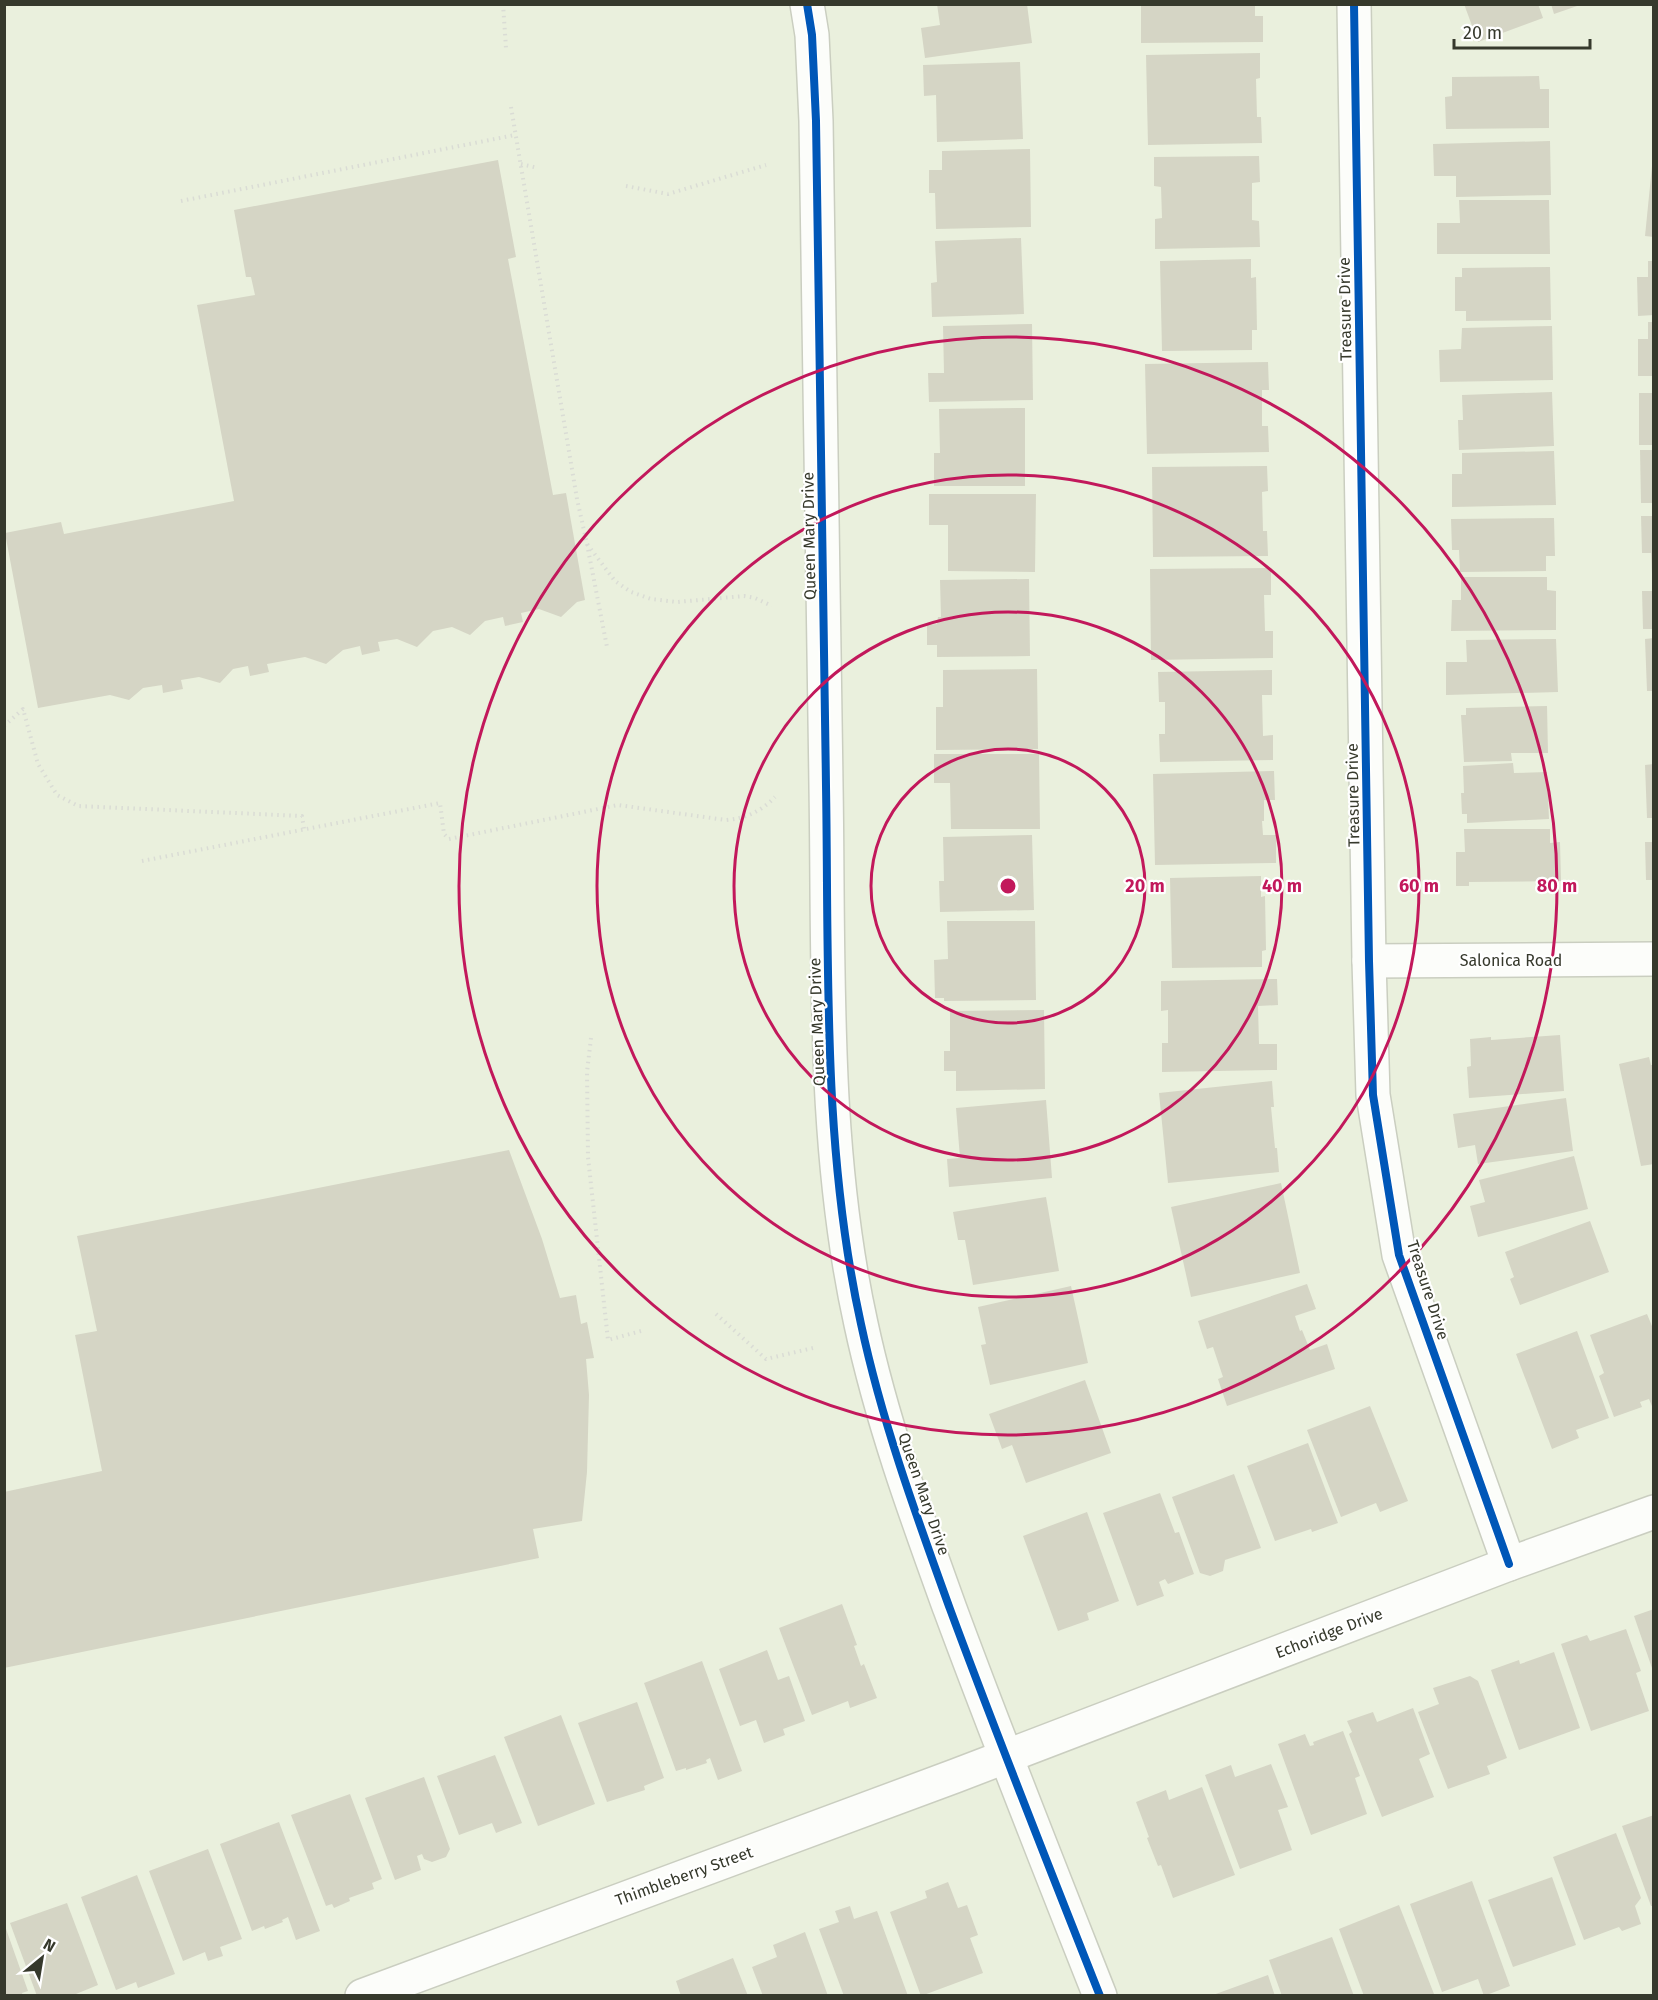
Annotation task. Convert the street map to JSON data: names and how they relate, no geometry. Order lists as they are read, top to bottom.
{
  "streets": {
    "street": [
      "Treasure Drive",
      "Queen Mary Drive",
      "Salonica Road",
      "Echoridge Drive",
      "Thimbleberry Street"
    ]
  },
  "crossings": [
    ["Treasure Drive", "Salonica Road"],
    ["Treasure Drive", "Echoridge Drive"],
    ["Queen Mary Drive", "Echoridge Drive"],
    ["Queen Mary Drive", "Thimbleberry Street"],
    ["Echoridge Drive", "Thimbleberry Street"]
  ],
  "scale_bar": "20 m",
  "north": "top right",
  "rings": [
    "20 m",
    "40 m",
    "60 m",
    "80 m"
  ]
}
